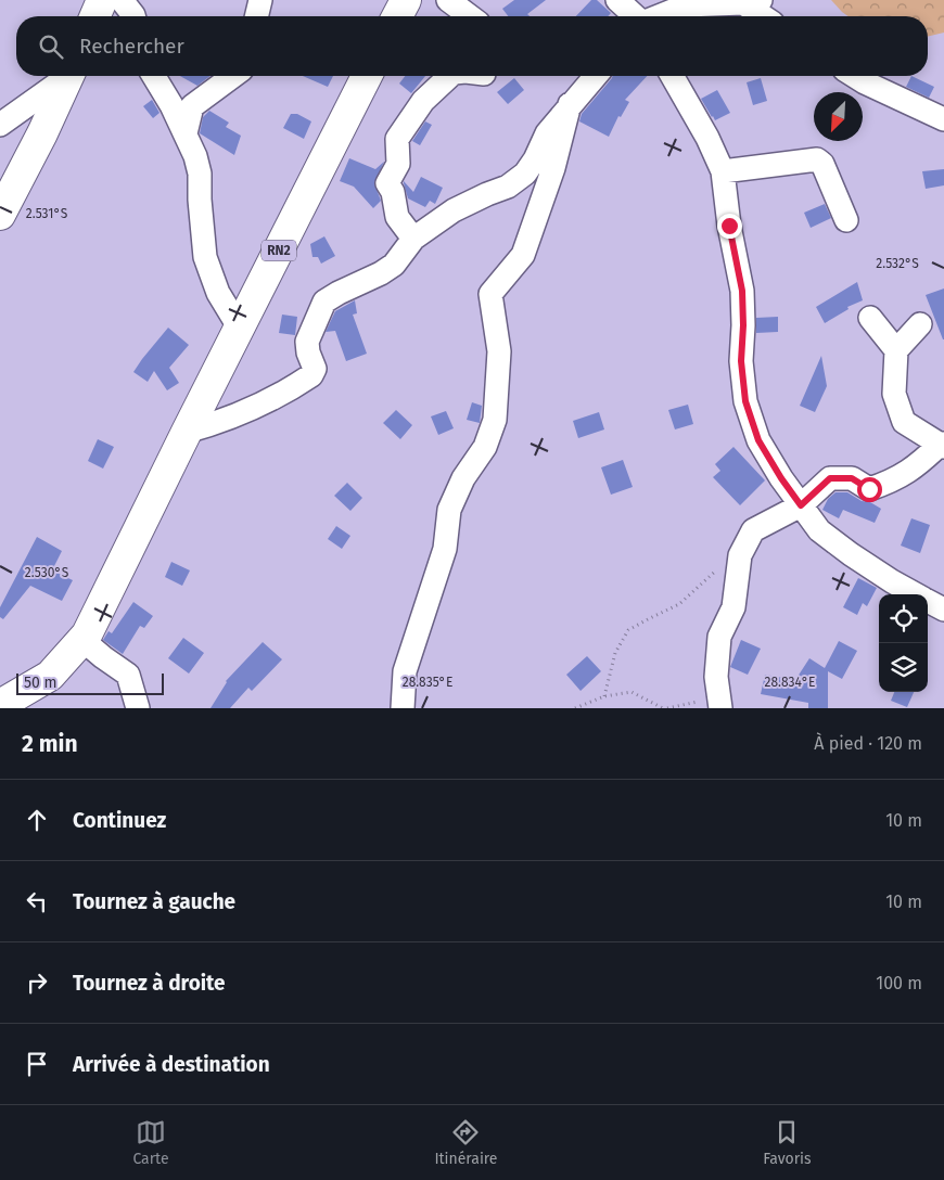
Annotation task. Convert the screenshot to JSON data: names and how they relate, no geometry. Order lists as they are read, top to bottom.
{
  "streets": {
    "highway": ["RN2"]
  },
  "scale_bar": "50 m",
  "north": "bottom left",
  "page": {
    "search": "Rechercher",
    "scale": "50 m",
    "heading": ["2 min", "À pied · 120 m"],
    "list": [
      ["Continuez", "10 m"],
      ["Tournez à gauche", "10 m"],
      ["Tournez à droite", "100 m"],
      "Arrivée à destination"
    ],
    "nav": ["Carte", "Itinéraire", "Favoris"]
  },
  "coordinates": [
    "2.531°S",
    "2.532°S",
    "2.530°S",
    "28.835°E",
    "28.834°E"
  ]
}
